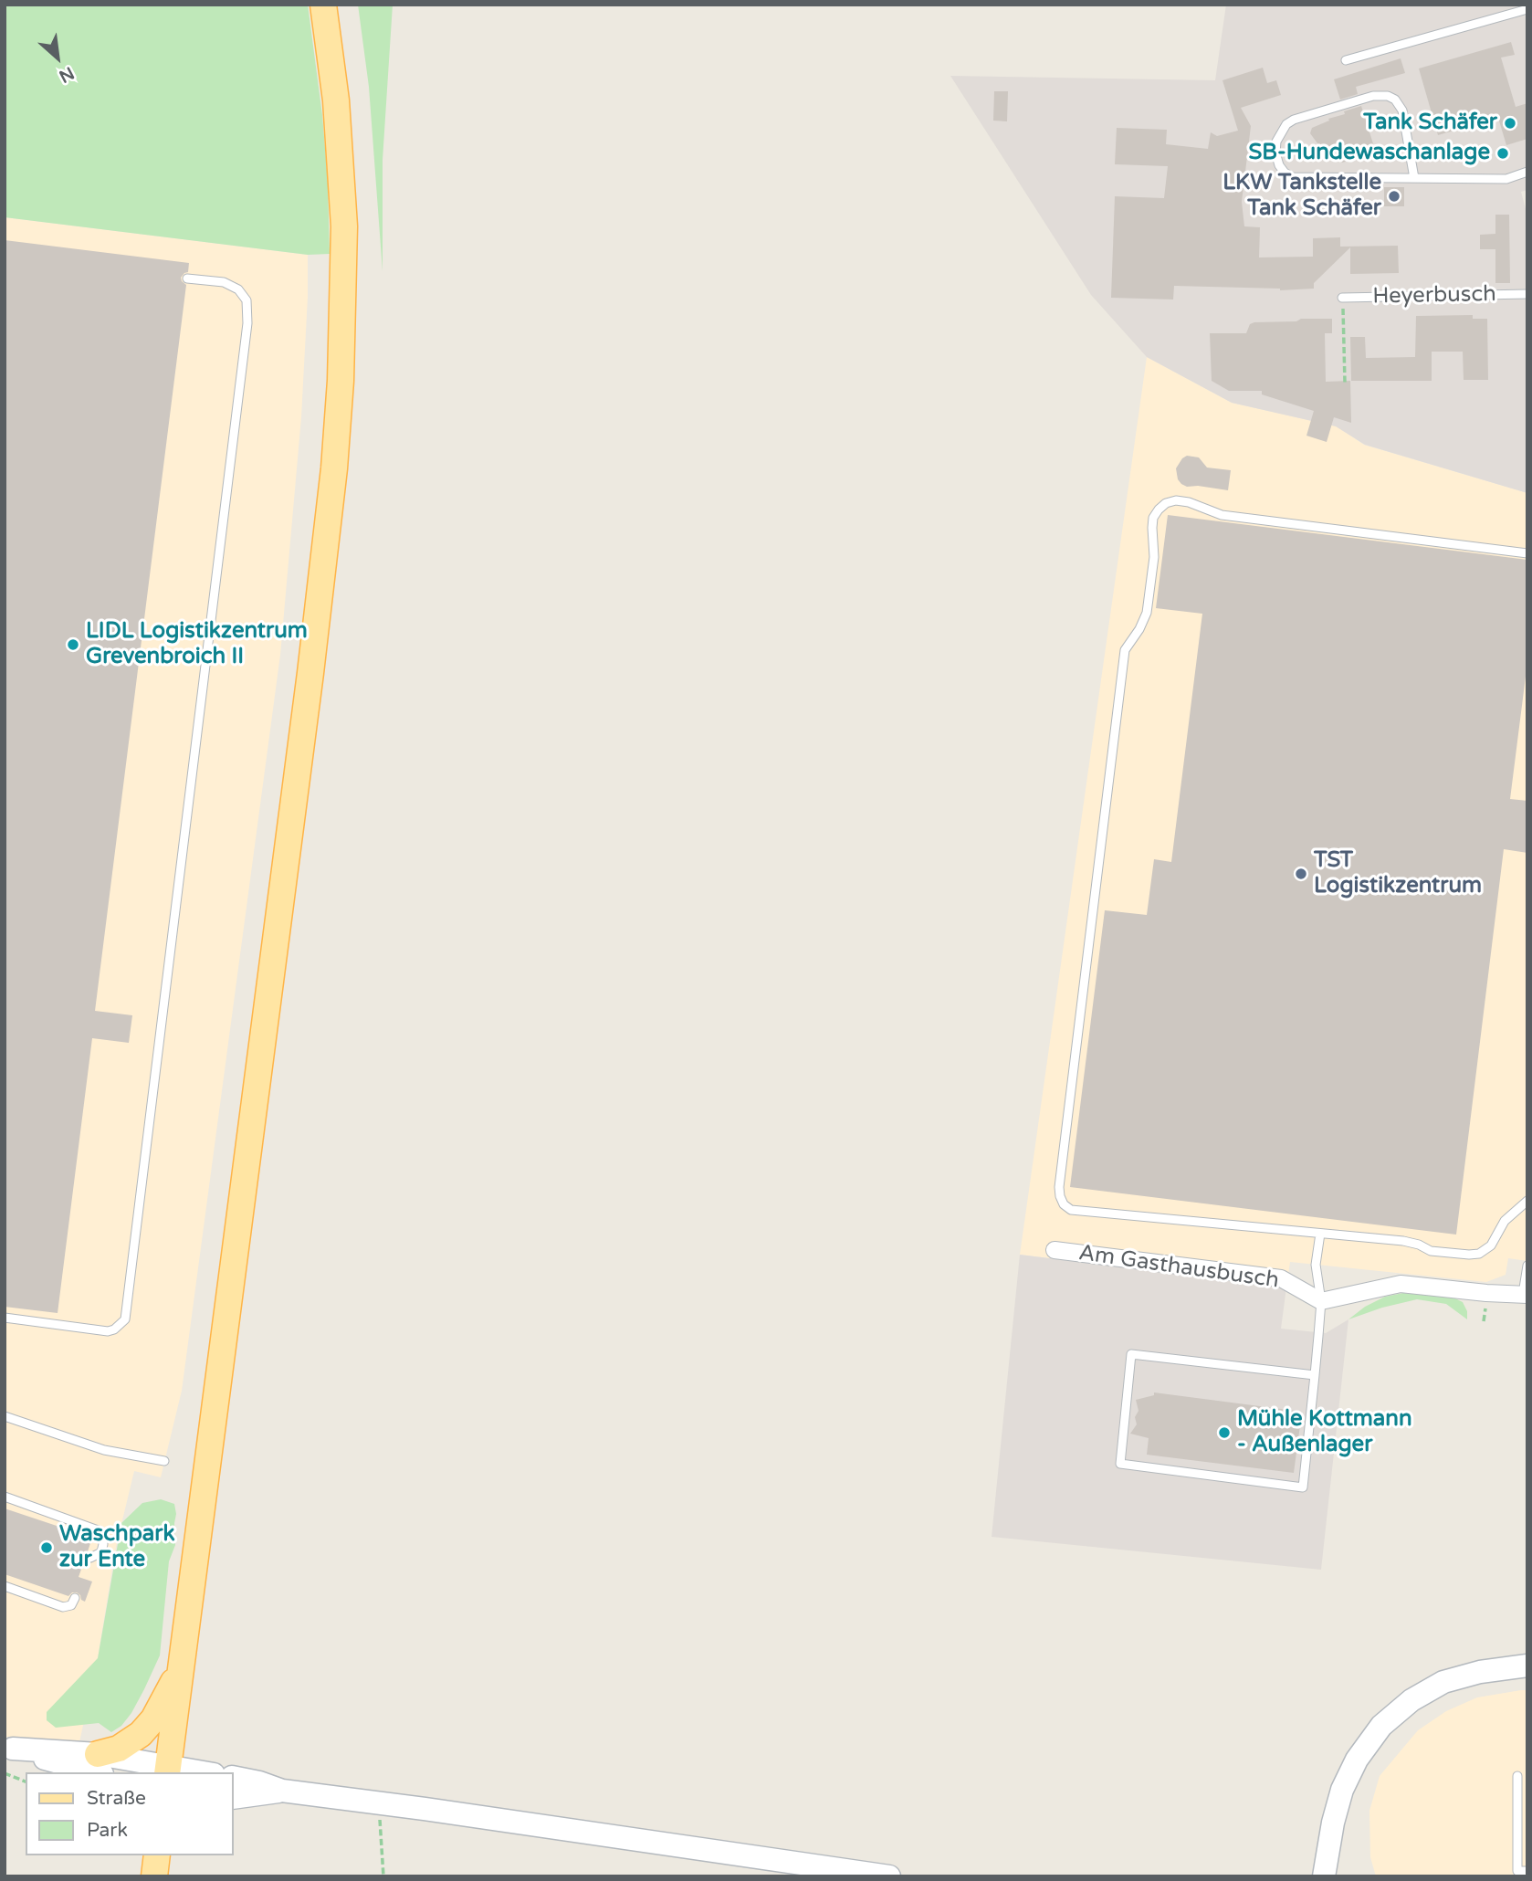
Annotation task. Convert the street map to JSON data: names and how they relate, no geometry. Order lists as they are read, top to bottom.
{
  "streets": {
    "street": ["Am Gasthausbusch"],
    "lane": ["Heyerbusch"]
  },
  "places": [
    "Tank Schäfer",
    "SB-Hundewaschanlage",
    "LKW Tankstelle Tank Schäfer",
    "LIDL Logistikzentrum Grevenbroich II",
    "TST Logistikzentrum",
    "Mühle Kottmann - Außenlager",
    "Waschpark zur Ente"
  ],
  "legend": ["Straße", "Park"],
  "north": "bottom right"
}
